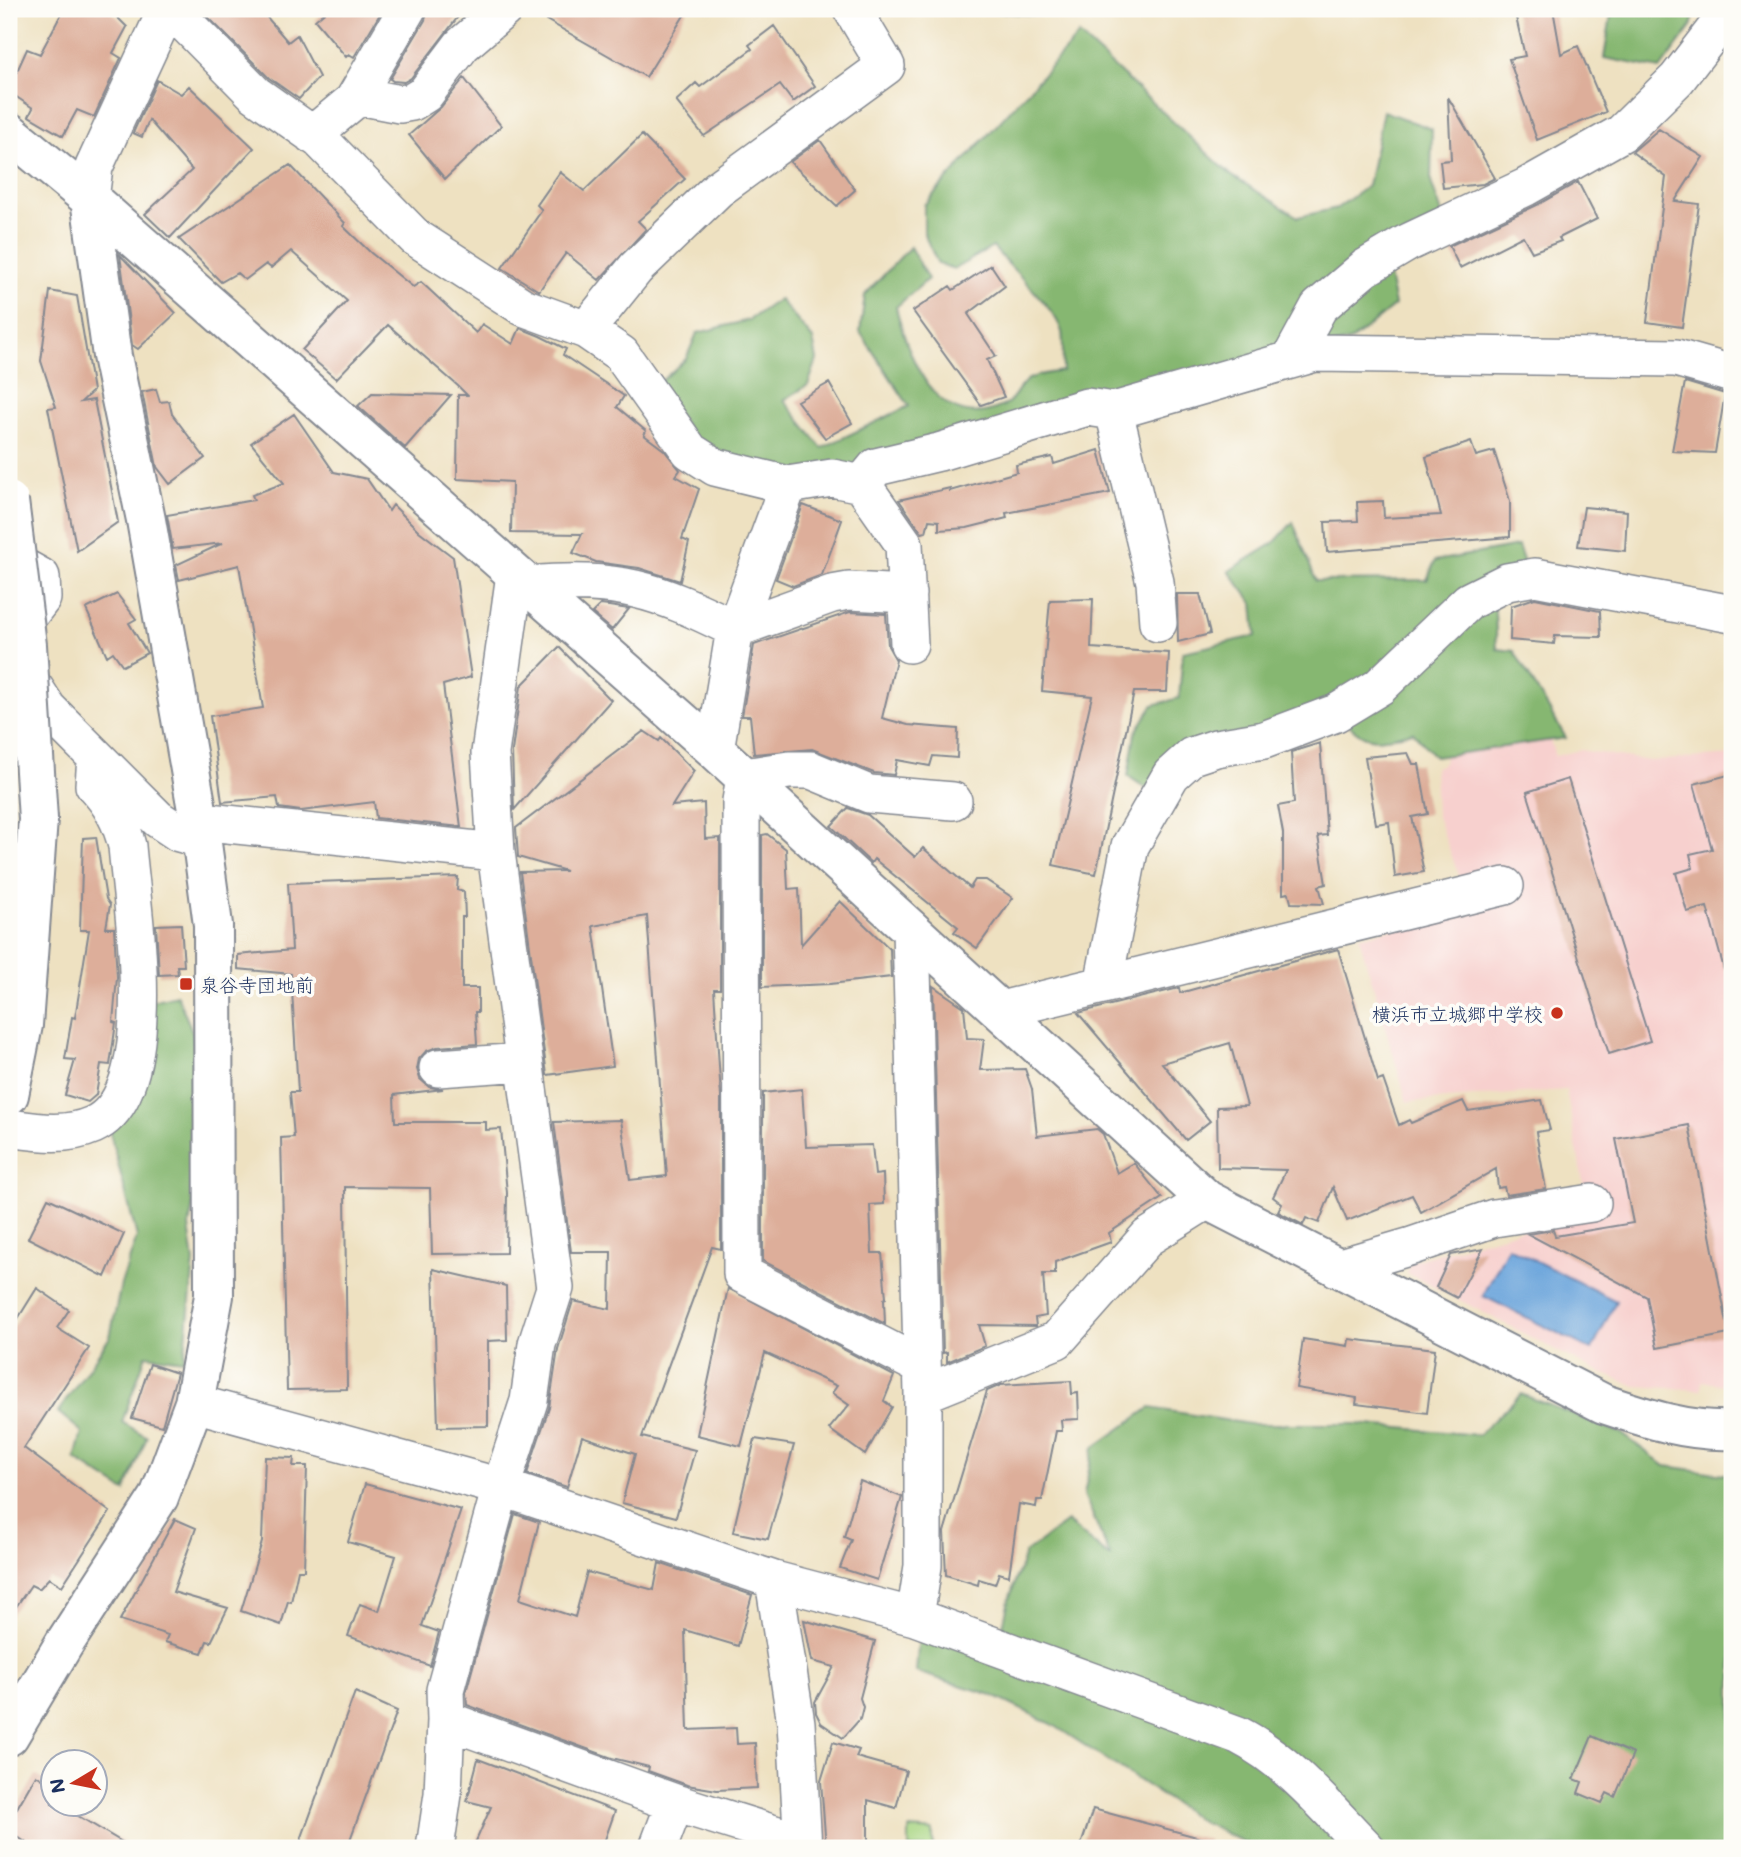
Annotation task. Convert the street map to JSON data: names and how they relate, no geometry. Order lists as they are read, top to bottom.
{
  "places": {
    "transit": ["泉谷寺団地前"],
    "other": ["横浜市立城郷中学校"]
  },
  "north": "left"
}
